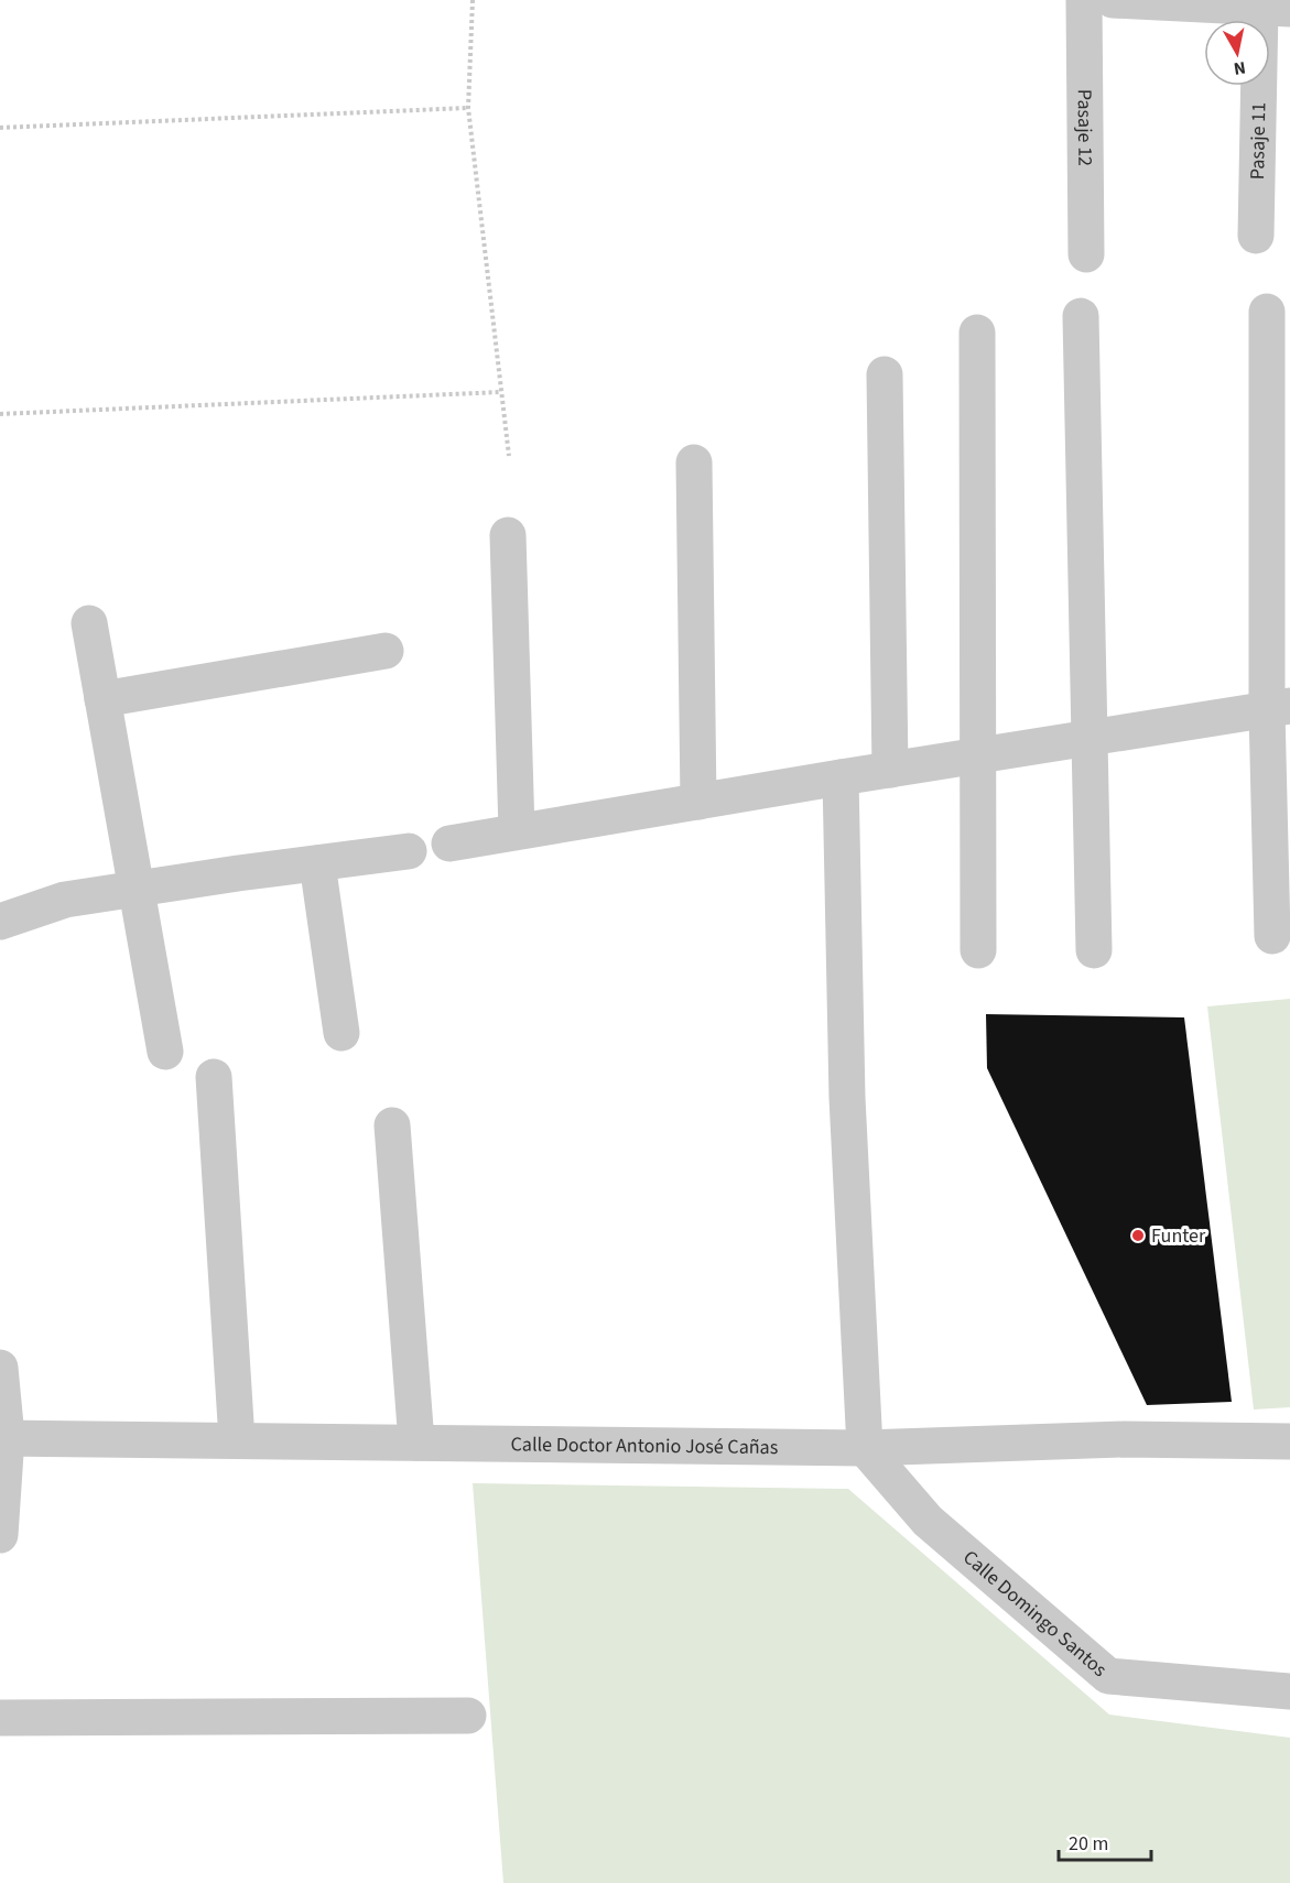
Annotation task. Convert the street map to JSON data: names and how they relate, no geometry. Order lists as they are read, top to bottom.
{
  "streets": {
    "street": [
      "Pasaje 12",
      "Pasaje 11",
      "Calle Doctor Antonio José Cañas",
      "Calle Domingo Santos"
    ]
  },
  "crossings": [
    ["Calle Doctor Antonio José Cañas", "Calle Domingo Santos"]
  ],
  "places": ["Funter"],
  "scale_bar": "20 m",
  "north": "bottom"
}
